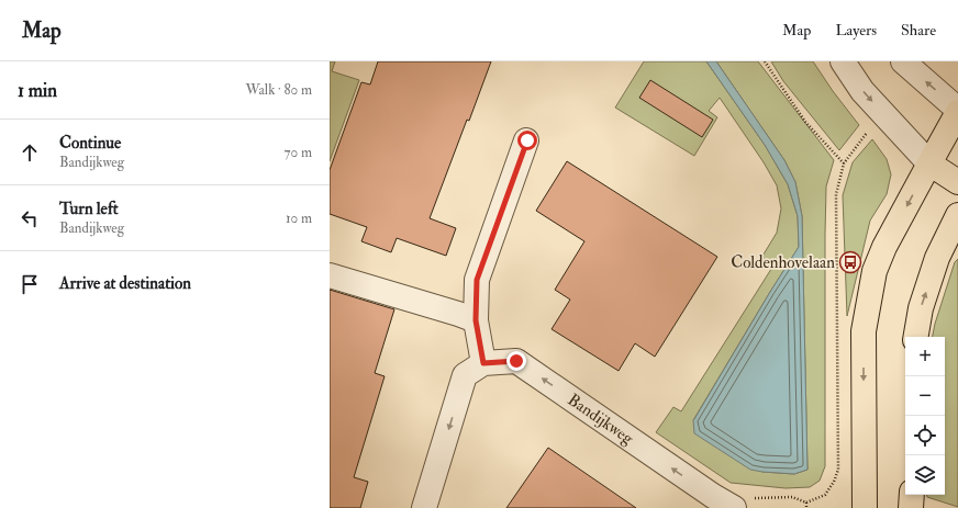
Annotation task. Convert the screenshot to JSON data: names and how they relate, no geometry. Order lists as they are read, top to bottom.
{
  "streets": {
    "street": ["Bandijkweg"]
  },
  "places": {
    "bus stop": ["Coldenhovelaan"]
  },
  "page": {
    "header": "Map",
    "nav": ["Map", "Layers", "Share"],
    "heading": ["1 min", "Walk · 80 m"],
    "list": [
      ["Continue", "Bandijkweg", "70 m"],
      ["Turn left", "Bandijkweg", "10 m"],
      "Arrive at destination"
    ],
    "map_buttons": ["+", "−"]
  }
}
